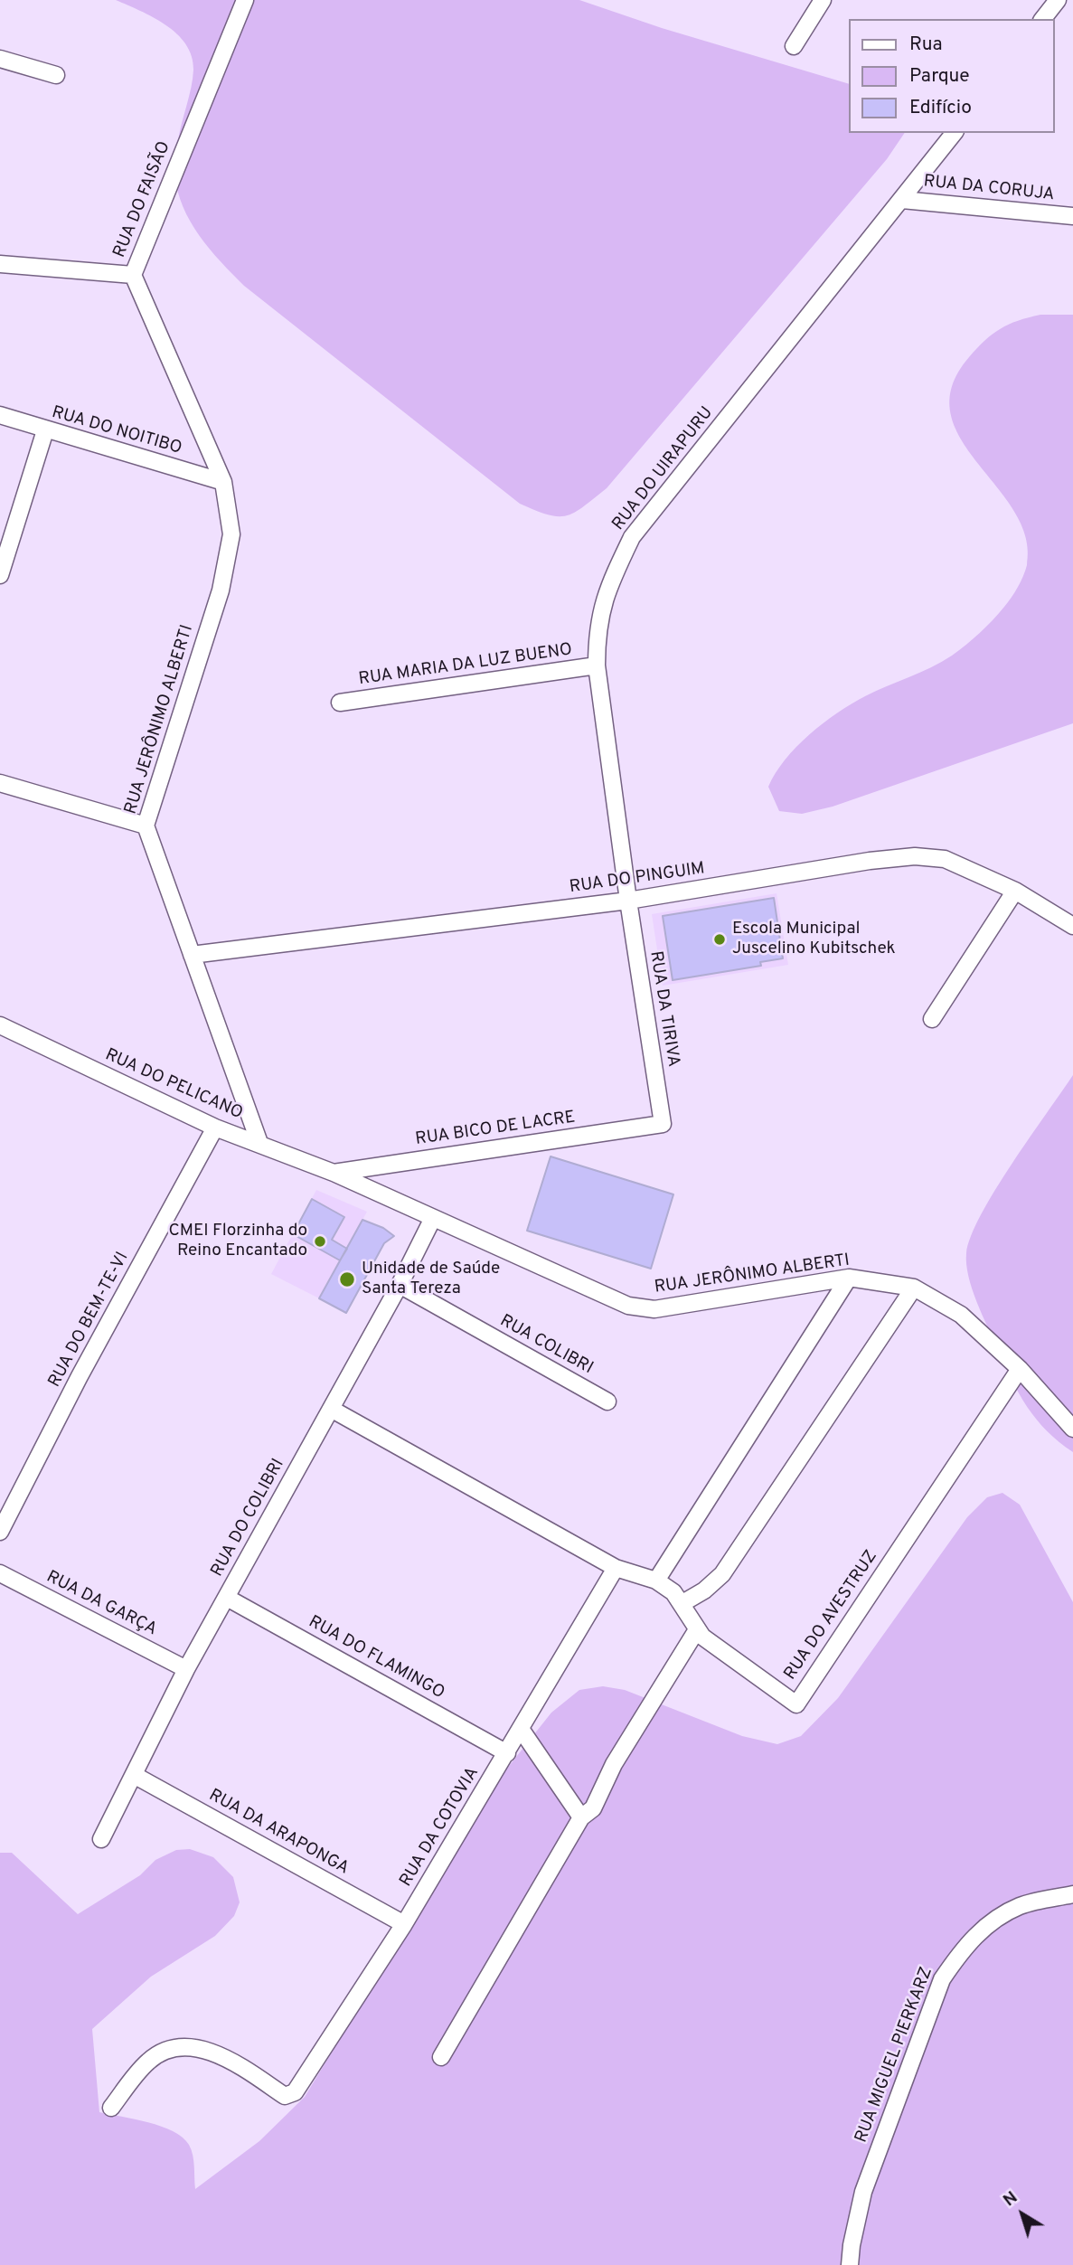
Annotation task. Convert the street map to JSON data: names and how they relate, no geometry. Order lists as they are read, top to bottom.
{
  "streets": {
    "street": [
      "RUA DA CORUJA",
      "RUA DO FAISÃO",
      "RUA DO NOITIBO",
      "RUA DO UIRAPURU",
      "RUA MARIA DA LUZ BUENO",
      "RUA JERÔNIMO ALBERTI",
      "RUA DO PINGUIM",
      "RUA DA TIRIVA",
      "RUA DO PELICANO",
      "RUA BICO DE LACRE",
      "RUA DO BEM-TE-VI",
      "RUA COLIBRI",
      "RUA DO COLIBRI",
      "RUA DA GARÇA",
      "RUA DO AVESTRUZ",
      "RUA DO FLAMINGO",
      "RUA DA COTOVIA",
      "RUA DA ARAPONGA",
      "RUA MIGUEL PIERKARZ"
    ]
  },
  "crossings": [
    ["RUA DA CORUJA", "RUA DO UIRAPURU"],
    ["RUA DO FAISÃO", "RUA DO NOITIBO"],
    ["RUA DO FAISÃO", "RUA JERÔNIMO ALBERTI"],
    ["RUA DO NOITIBO", "RUA JERÔNIMO ALBERTI"],
    ["RUA DO UIRAPURU", "RUA MARIA DA LUZ BUENO"],
    ["RUA DO UIRAPURU", "RUA DO PINGUIM"],
    ["RUA DO UIRAPURU", "RUA DA TIRIVA"],
    ["RUA JERÔNIMO ALBERTI", "RUA DO PINGUIM"],
    ["RUA JERÔNIMO ALBERTI", "RUA DO PELICANO"],
    ["RUA JERÔNIMO ALBERTI", "RUA BICO DE LACRE"],
    ["RUA JERÔNIMO ALBERTI", "RUA DO COLIBRI"],
    ["RUA JERÔNIMO ALBERTI", "RUA DO AVESTRUZ"],
    ["RUA DO PINGUIM", "RUA DA TIRIVA"],
    ["RUA DA TIRIVA", "RUA BICO DE LACRE"],
    ["RUA DO PELICANO", "RUA BICO DE LACRE"],
    ["RUA DO PELICANO", "RUA DO BEM-TE-VI"],
    ["RUA COLIBRI", "RUA DO COLIBRI"],
    ["RUA DO COLIBRI", "RUA DA GARÇA"],
    ["RUA DO COLIBRI", "RUA DO AVESTRUZ"],
    ["RUA DO COLIBRI", "RUA DO FLAMINGO"],
    ["RUA DO COLIBRI", "RUA DA ARAPONGA"],
    ["RUA DO AVESTRUZ", "RUA DA COTOVIA"],
    ["RUA DO FLAMINGO", "RUA DA COTOVIA"],
    ["RUA DA COTOVIA", "RUA DA ARAPONGA"]
  ],
  "places": ["Escola Municipal Juscelino Kubitschek", "CMEI Florzinha do Reino Encantado", "Unidade de Saúde Santa Tereza"],
  "legend": ["Rua", "Parque", "Edifício"],
  "north": "top left"
}
